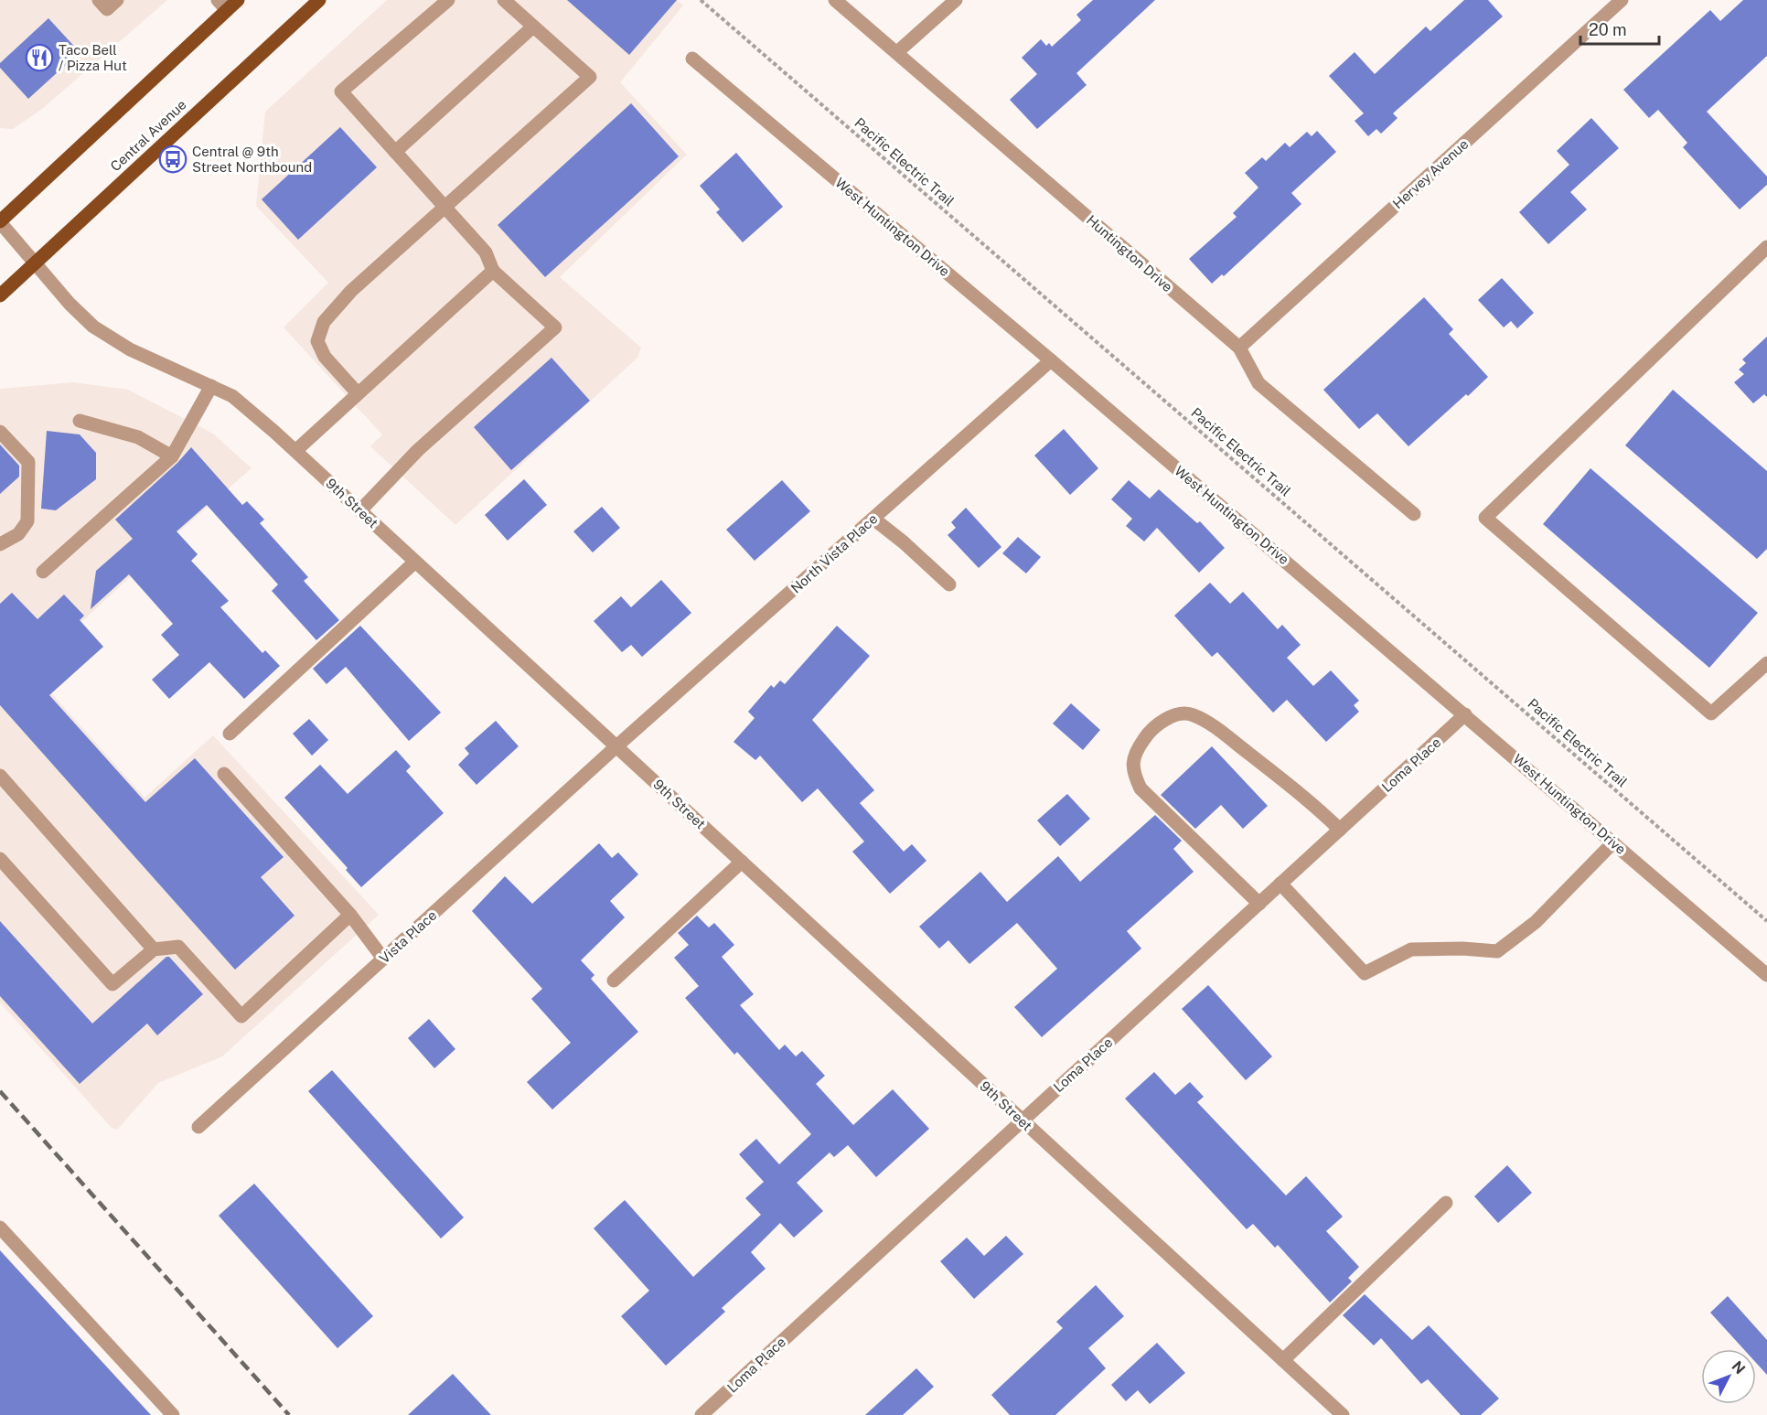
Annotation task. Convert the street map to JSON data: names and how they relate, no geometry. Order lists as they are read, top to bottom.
{
  "streets": {
    "main road": ["Central Avenue"],
    "street": [
      "Hervey Avenue",
      "West Huntington Drive",
      "Huntington Drive",
      "9th Street",
      "North Vista Place",
      "Loma Place",
      "Vista Place"
    ],
    "path": ["Pacific Electric Trail"]
  },
  "crossings": [
    ["Central Avenue", "9th Street"],
    ["Hervey Avenue", "Huntington Drive"],
    ["West Huntington Drive", "North Vista Place"],
    ["West Huntington Drive", "Loma Place"],
    ["9th Street", "North Vista Place"],
    ["9th Street", "Loma Place"],
    ["9th Street", "Vista Place"],
    ["North Vista Place", "Vista Place"]
  ],
  "places": {
    "restaurant": ["Taco Bell / Pizza Hut"],
    "bus stop": ["Central @ 9th Street Northbound"]
  },
  "scale_bar": "20 m",
  "north": "top right"
}
